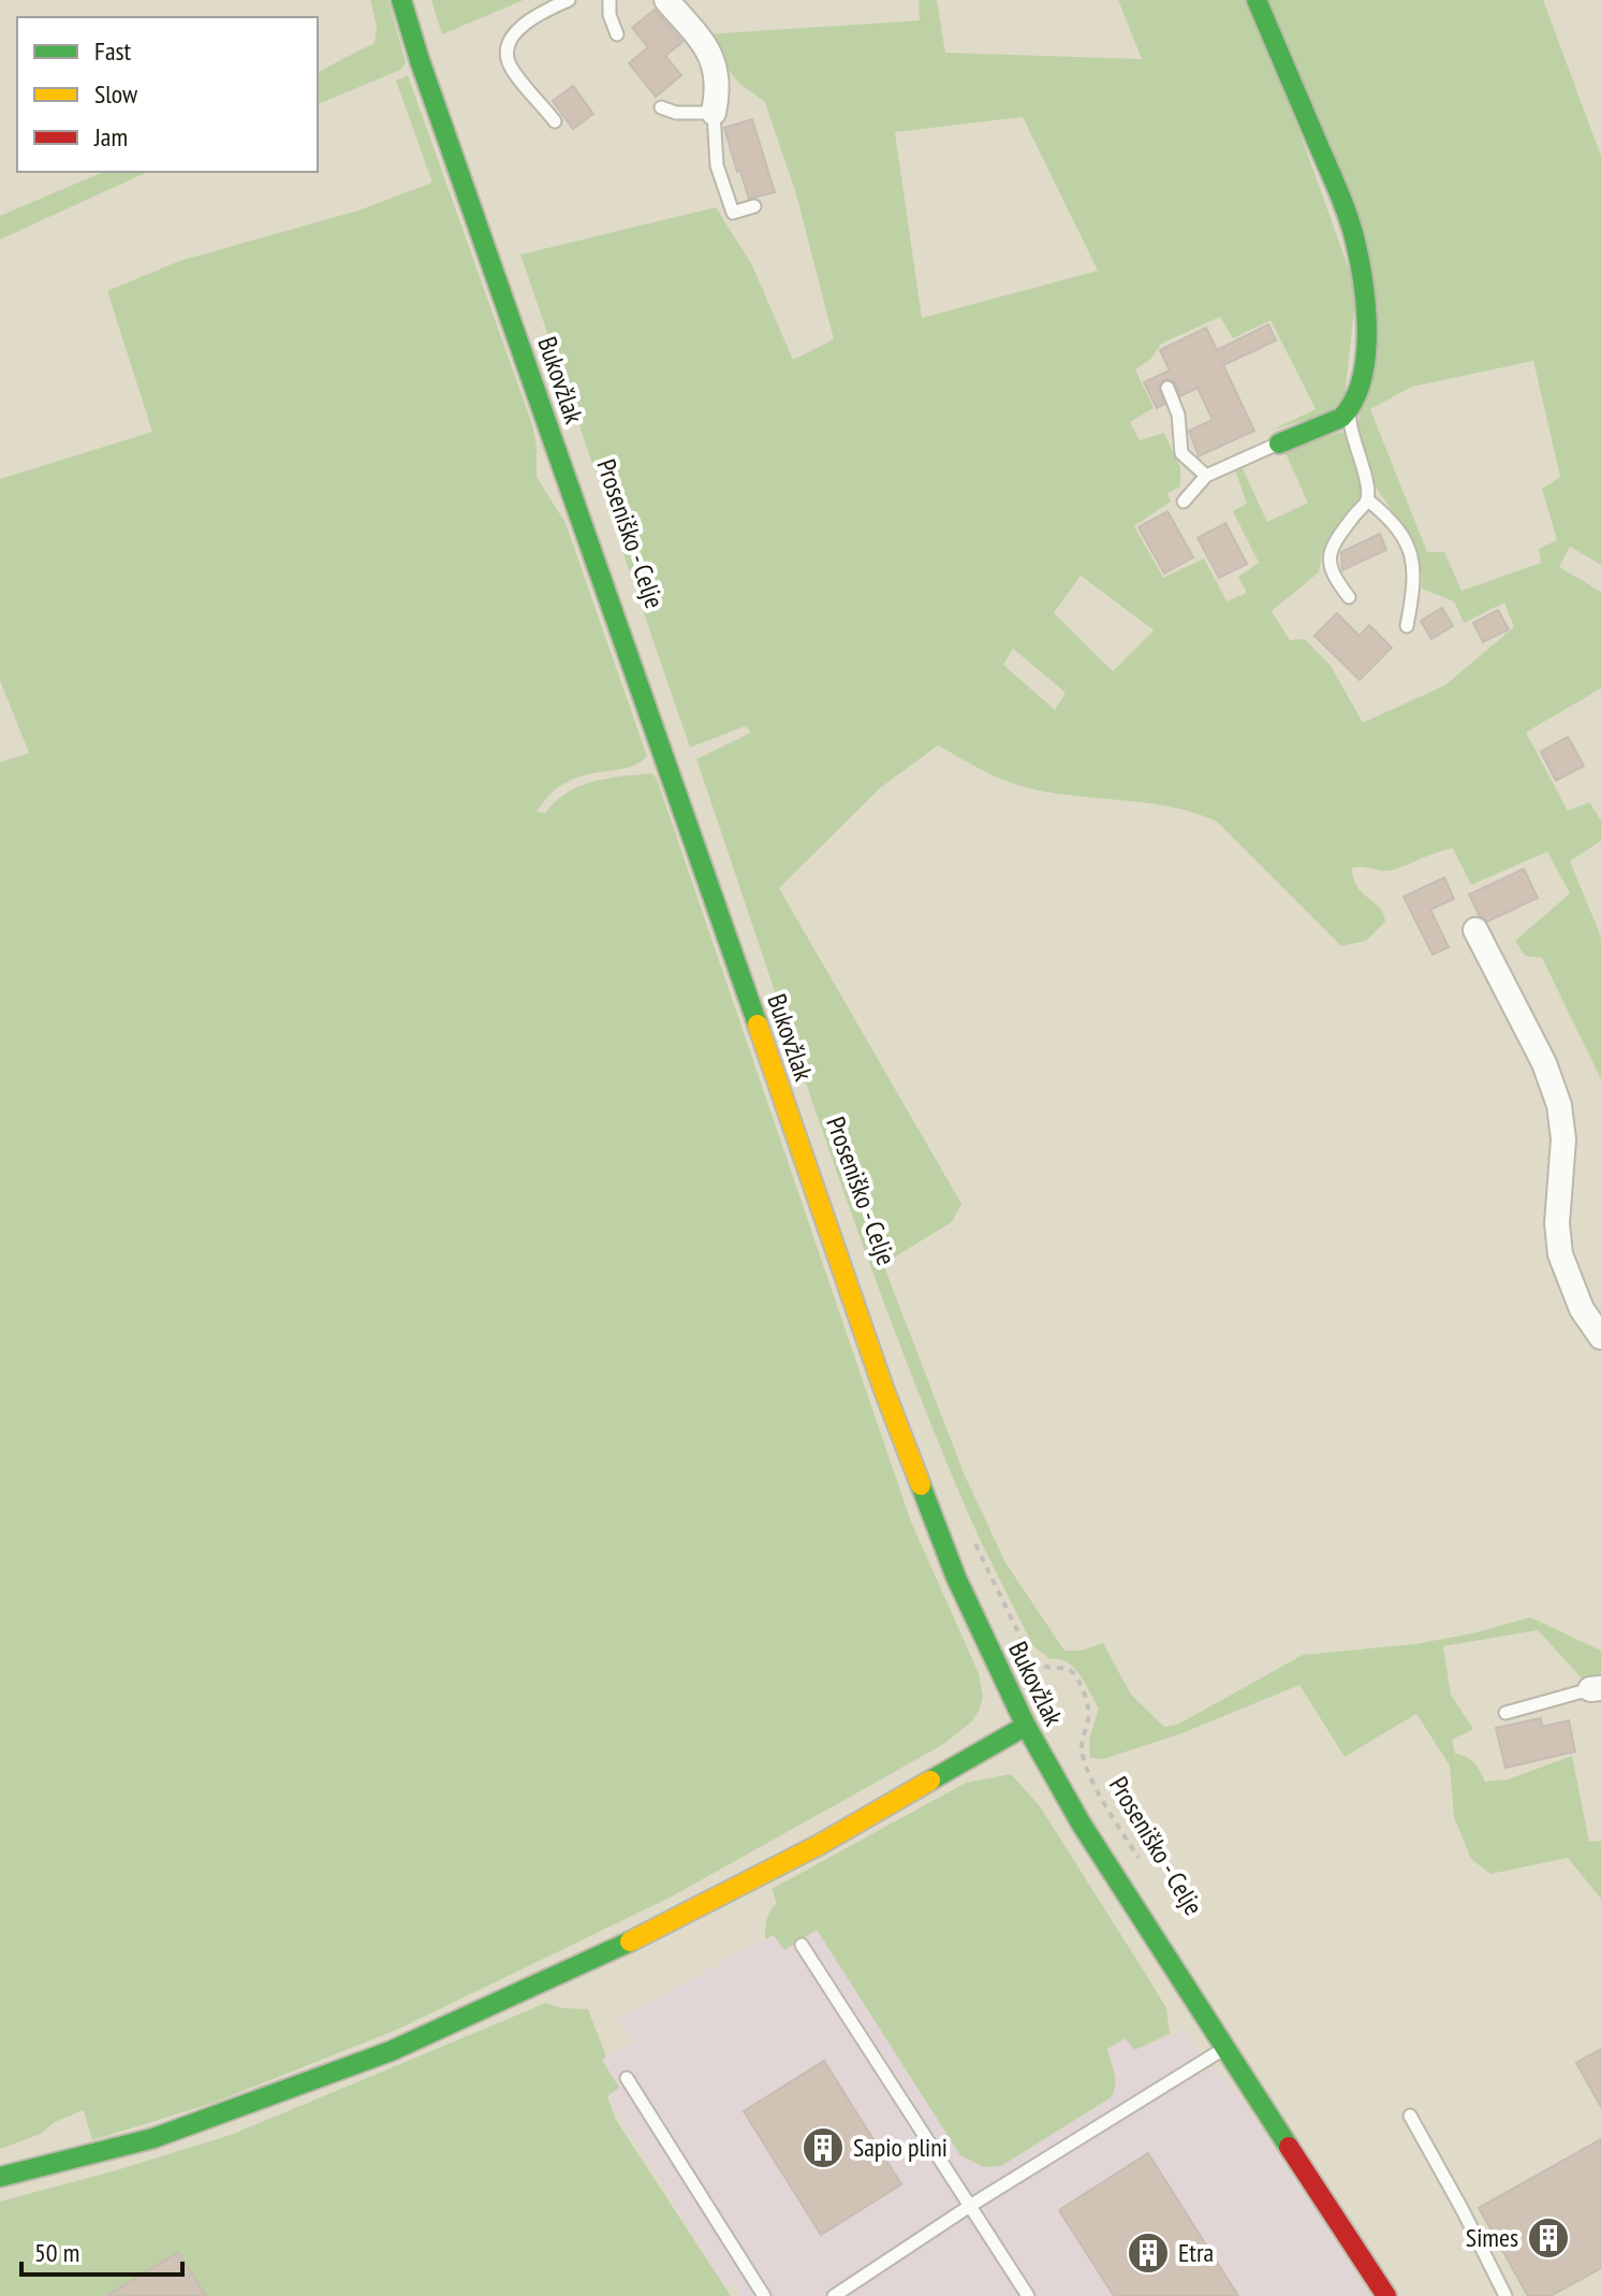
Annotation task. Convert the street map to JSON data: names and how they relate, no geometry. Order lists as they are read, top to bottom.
{
  "streets": {
    "main road": ["Bukovžlak"],
    "path": ["Proseniško - Celje"]
  },
  "places": {
    "building": ["Sapio plini", "Simes", "Etra"]
  },
  "legend": ["Fast", "Slow", "Jam"],
  "scale_bar": "50 m"
}
